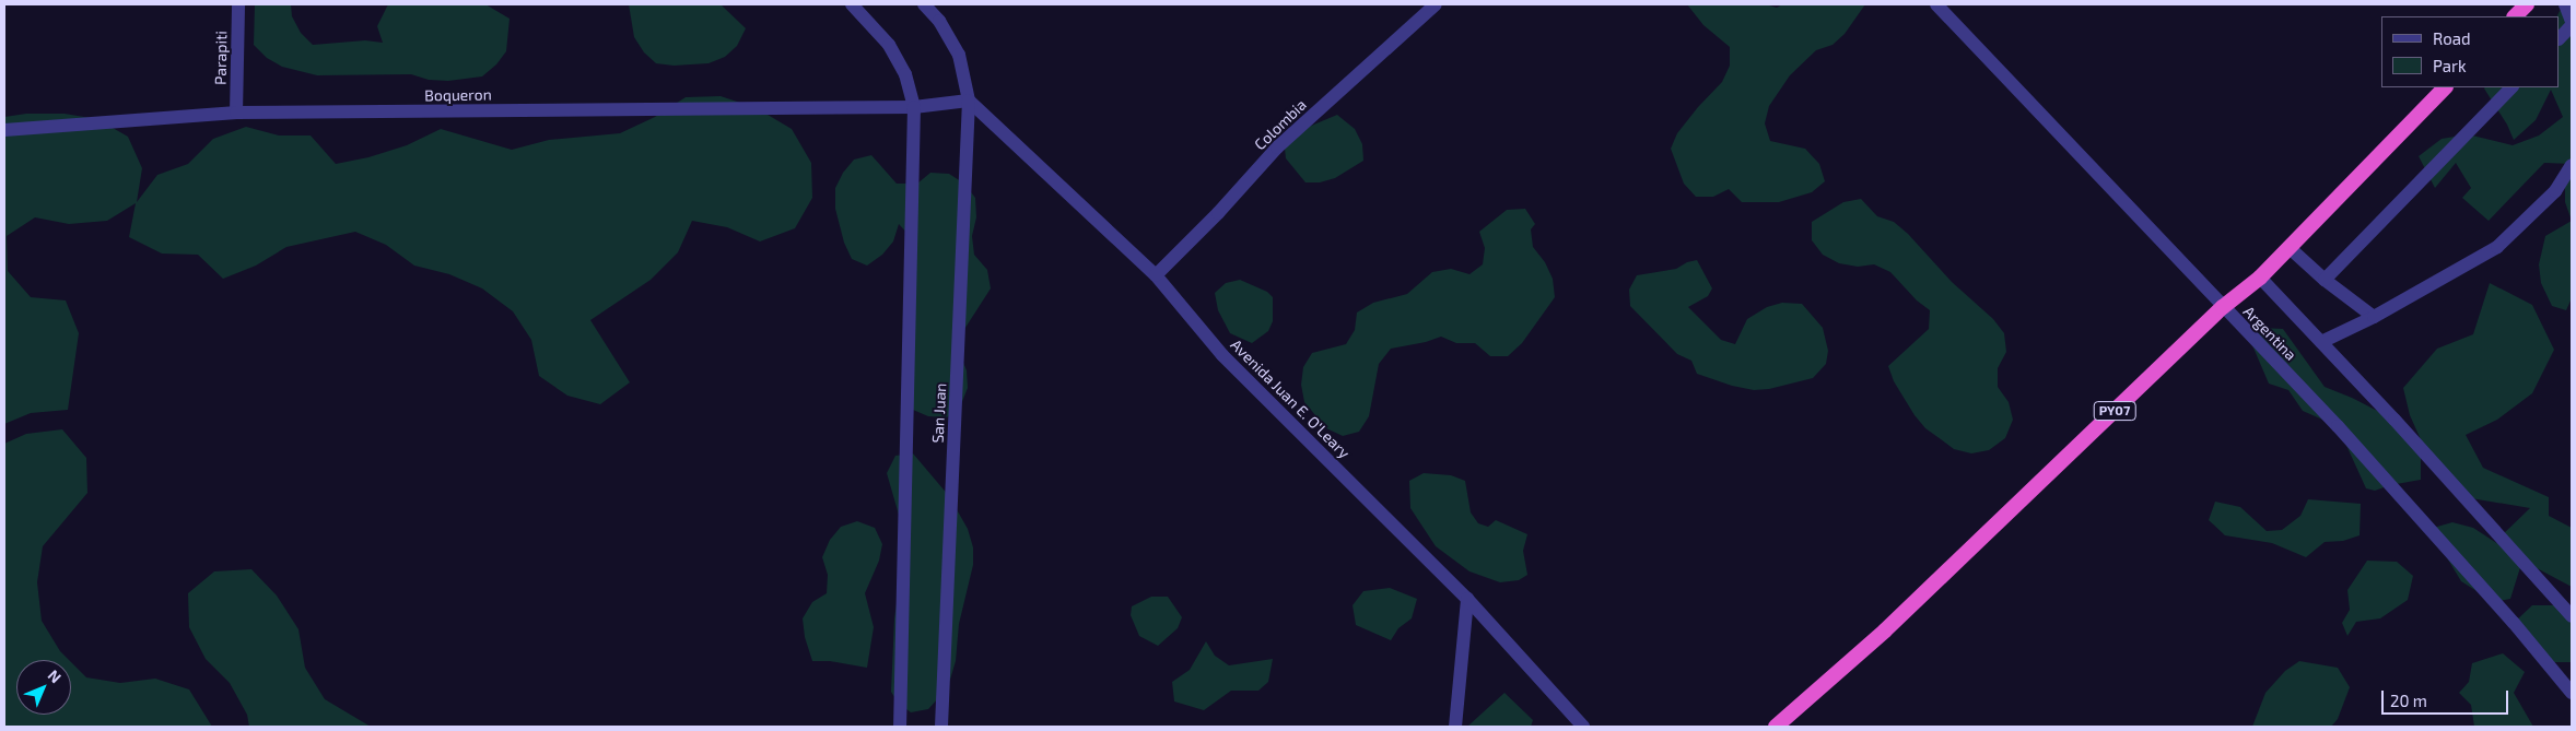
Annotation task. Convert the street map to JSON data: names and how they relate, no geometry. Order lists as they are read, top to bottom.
{
  "streets": {
    "highway": ["PY07"],
    "street": [
      "Parapiti",
      "Boqueron",
      "Colombia",
      "Argentina",
      "Avenida Juan E. O'Leary",
      "San Juan"
    ]
  },
  "crossings": [
    ["Parapiti", "Boqueron"],
    ["Boqueron", "Avenida Juan E. O'Leary"],
    ["Boqueron", "San Juan"],
    ["Colombia", "Avenida Juan E. O'Leary"],
    ["Argentina", "PY07"],
    ["Avenida Juan E. O'Leary", "San Juan"]
  ],
  "legend": ["Road", "Park"],
  "scale_bar": "20 m",
  "north": "top right"
}
